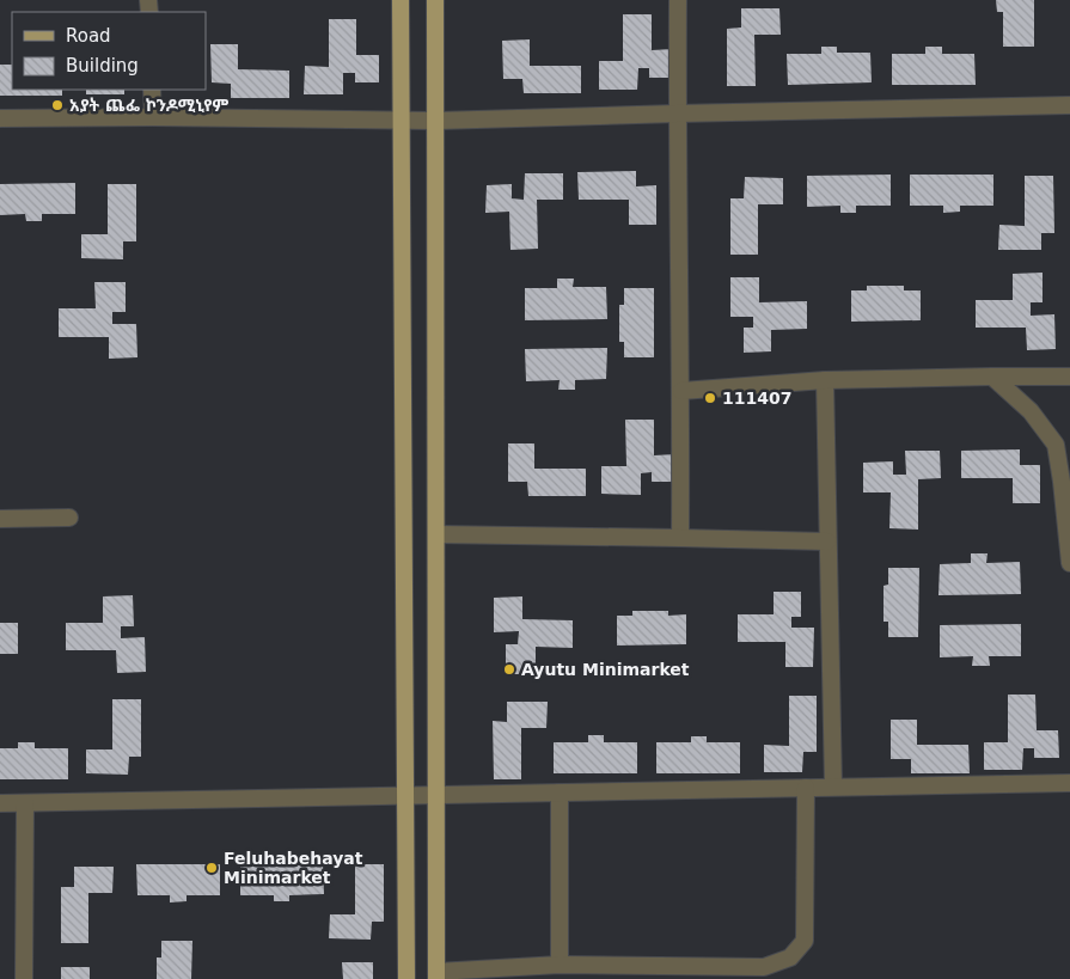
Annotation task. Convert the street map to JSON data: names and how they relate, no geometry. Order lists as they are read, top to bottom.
{
  "places": [
    "አያት ጨፌ ኮንዶሚኒየም",
    "111407",
    "Ayutu Minimarket",
    "Feluhabehayat Minimarket"
  ],
  "legend": ["Road", "Building"]
}
